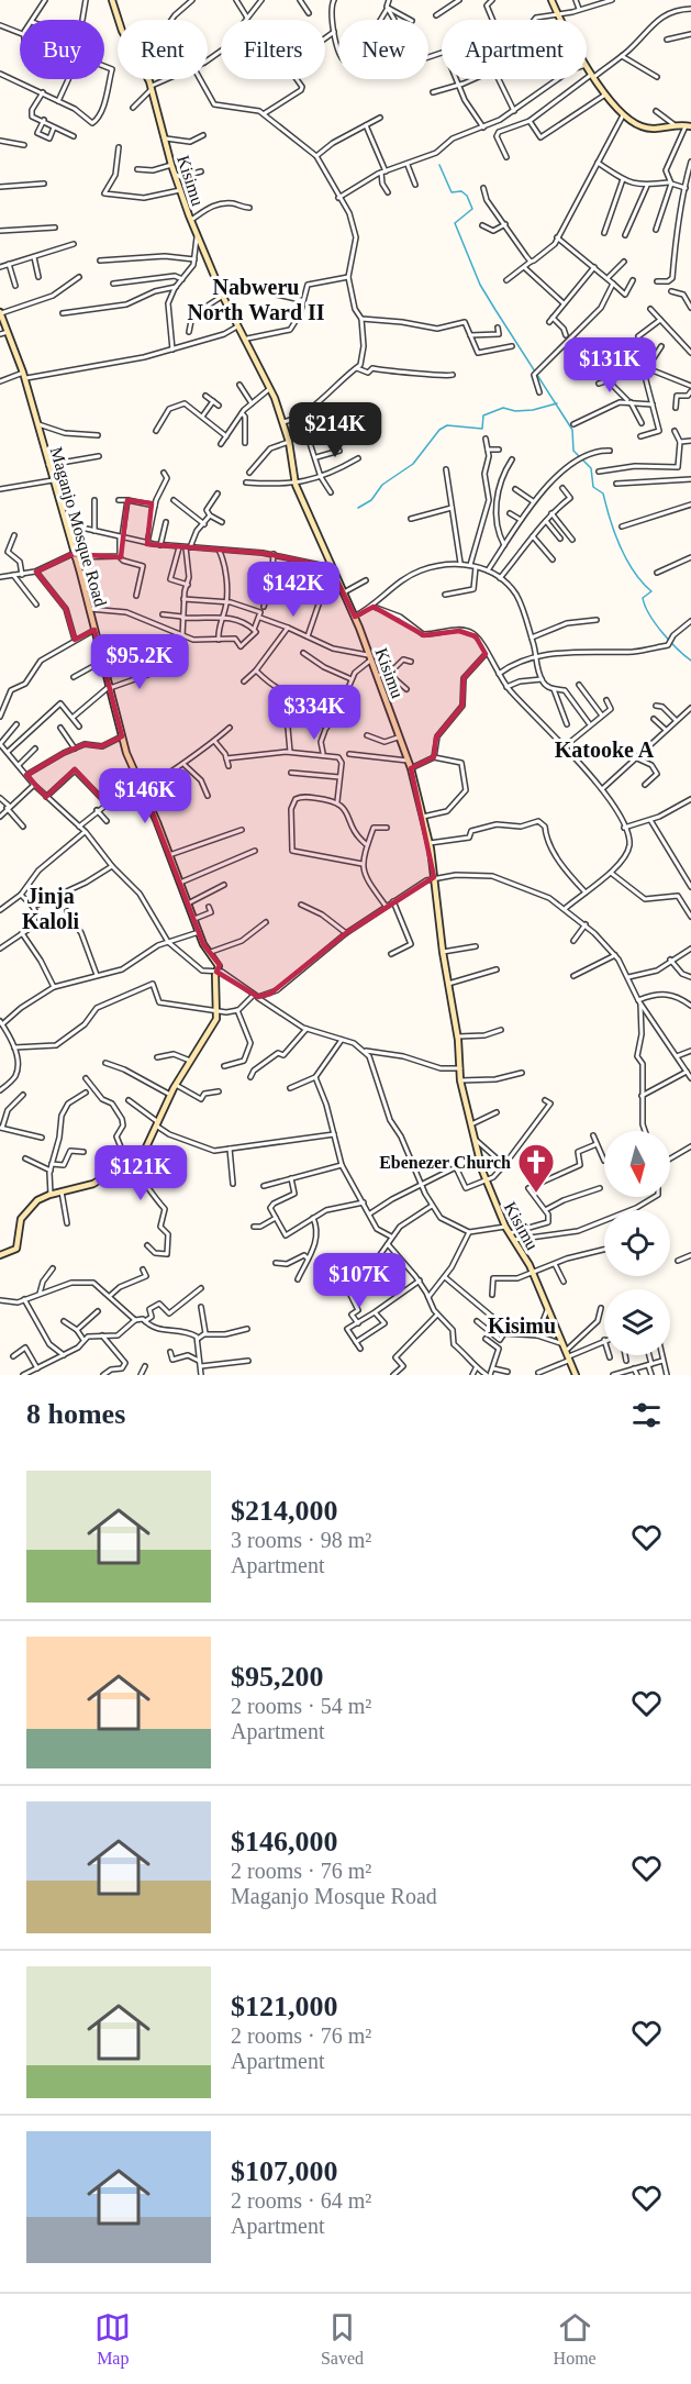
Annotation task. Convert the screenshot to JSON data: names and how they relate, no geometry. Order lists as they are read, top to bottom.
{
  "streets": {
    "street": ["Kisimu", "Maganjo Mosque Road"]
  },
  "districts": [
    "Nabweru North Ward II",
    "Katooke A",
    "Jinja Kaloli",
    "Kisimu"
  ],
  "places": {
    "church": ["Ebenezer Church"]
  },
  "north": "bottom",
  "page": {
    "chip": [
      "Buy",
      "Rent",
      "Filters",
      "New",
      "Apartment"
    ],
    "price": [
      "$131K",
      "$214K",
      "$142K",
      "$95.2K",
      "$334K",
      "$146K",
      "$121K",
      "$107K"
    ],
    "heading": "8 homes",
    "list": [
      {
        "name": "$214,000",
        "note": "3 rooms · 98 m² · Apartment"
      },
      {
        "name": "$95,200",
        "note": "2 rooms · 54 m² · Apartment"
      },
      {
        "name": "$146,000",
        "note": "2 rooms · 76 m² · Maganjo Mosque Road"
      },
      {
        "name": "$121,000",
        "note": "2 rooms · 76 m² · Apartment"
      },
      {
        "name": "$107,000",
        "note": "2 rooms · 64 m² · Apartment"
      }
    ],
    "tabs": ["Map", "Saved", "Home"]
  }
}
